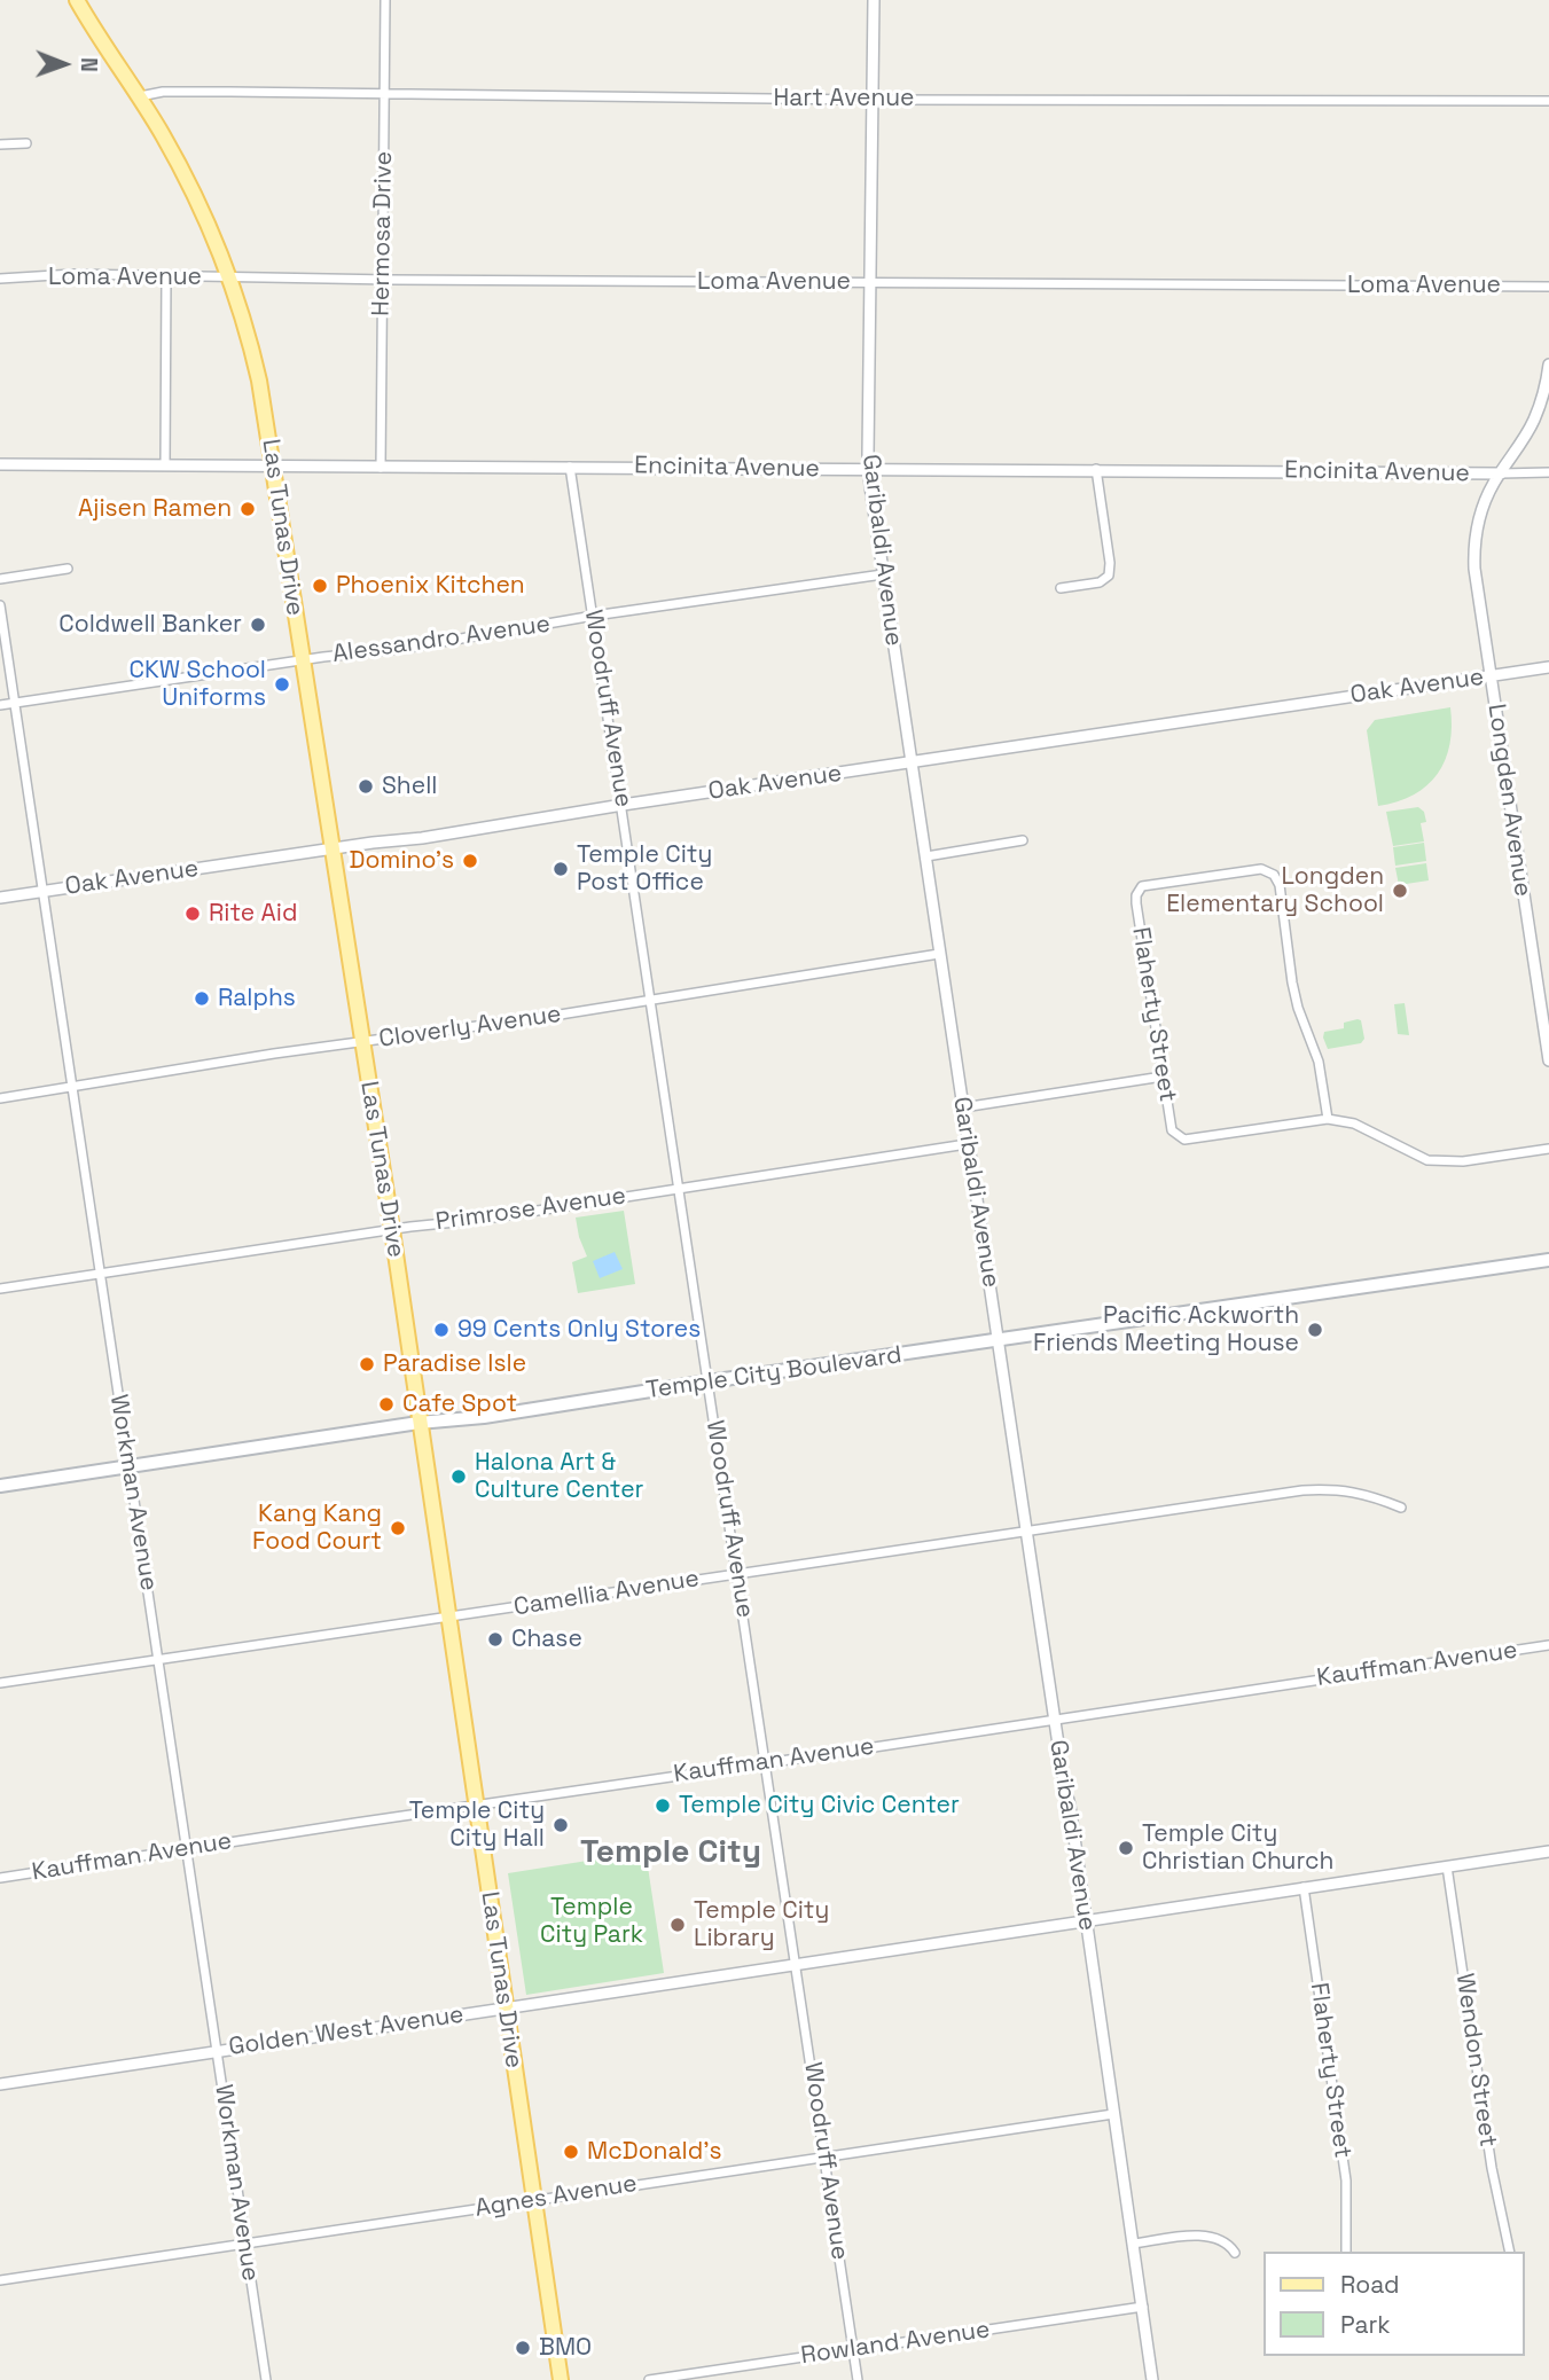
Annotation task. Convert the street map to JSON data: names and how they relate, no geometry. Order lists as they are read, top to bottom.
{
  "streets": {
    "main road": ["Las Tunas Drive", "Temple City Boulevard"],
    "street": [
      "Hart Avenue",
      "Hermosa Drive",
      "Loma Avenue",
      "Encinita Avenue",
      "Garibaldi Avenue",
      "Alessandro Avenue",
      "Oak Avenue",
      "Woodruff Avenue",
      "Longden Avenue",
      "Flaherty Street",
      "Cloverly Avenue",
      "Primrose Avenue",
      "Workman Avenue",
      "Camellia Avenue",
      "Kauffman Avenue",
      "Golden West Avenue",
      "Wendon Street",
      "Agnes Avenue",
      "Rowland Avenue"
    ]
  },
  "crossings": [
    ["Hart Avenue", "Hermosa Drive"],
    ["Hart Avenue", "Las Tunas Drive"],
    ["Hart Avenue", "Garibaldi Avenue"],
    ["Hermosa Drive", "Loma Avenue"],
    ["Hermosa Drive", "Encinita Avenue"],
    ["Loma Avenue", "Las Tunas Drive"],
    ["Loma Avenue", "Garibaldi Avenue"],
    ["Encinita Avenue", "Las Tunas Drive"],
    ["Encinita Avenue", "Garibaldi Avenue"],
    ["Encinita Avenue", "Woodruff Avenue"],
    ["Encinita Avenue", "Longden Avenue"],
    ["Las Tunas Drive", "Alessandro Avenue"],
    ["Las Tunas Drive", "Oak Avenue"],
    ["Las Tunas Drive", "Cloverly Avenue"],
    ["Las Tunas Drive", "Primrose Avenue"],
    ["Las Tunas Drive", "Temple City Boulevard"],
    ["Las Tunas Drive", "Camellia Avenue"],
    ["Las Tunas Drive", "Kauffman Avenue"],
    ["Las Tunas Drive", "Golden West Avenue"],
    ["Las Tunas Drive", "Agnes Avenue"],
    ["Garibaldi Avenue", "Alessandro Avenue"],
    ["Garibaldi Avenue", "Oak Avenue"],
    ["Garibaldi Avenue", "Cloverly Avenue"],
    ["Garibaldi Avenue", "Primrose Avenue"],
    ["Garibaldi Avenue", "Temple City Boulevard"],
    ["Garibaldi Avenue", "Camellia Avenue"],
    ["Garibaldi Avenue", "Kauffman Avenue"],
    ["Garibaldi Avenue", "Golden West Avenue"],
    ["Garibaldi Avenue", "Agnes Avenue"],
    ["Garibaldi Avenue", "Rowland Avenue"],
    ["Alessandro Avenue", "Woodruff Avenue"],
    ["Alessandro Avenue", "Workman Avenue"],
    ["Oak Avenue", "Woodruff Avenue"],
    ["Oak Avenue", "Longden Avenue"],
    ["Oak Avenue", "Workman Avenue"],
    ["Woodruff Avenue", "Cloverly Avenue"],
    ["Woodruff Avenue", "Primrose Avenue"],
    ["Woodruff Avenue", "Temple City Boulevard"],
    ["Woodruff Avenue", "Camellia Avenue"],
    ["Woodruff Avenue", "Kauffman Avenue"],
    ["Woodruff Avenue", "Golden West Avenue"],
    ["Woodruff Avenue", "Agnes Avenue"],
    ["Woodruff Avenue", "Rowland Avenue"],
    ["Flaherty Street", "Golden West Avenue"],
    ["Cloverly Avenue", "Workman Avenue"],
    ["Primrose Avenue", "Workman Avenue"],
    ["Temple City Boulevard", "Workman Avenue"],
    ["Workman Avenue", "Camellia Avenue"],
    ["Workman Avenue", "Kauffman Avenue"],
    ["Workman Avenue", "Golden West Avenue"],
    ["Workman Avenue", "Agnes Avenue"],
    ["Golden West Avenue", "Wendon Street"]
  ],
  "districts": ["Temple City"],
  "parks": ["Temple City Park"],
  "places": [
    "Ajisen Ramen",
    "Phoenix Kitchen",
    "Coldwell Banker",
    "CKW School Uniforms",
    "Shell",
    "Domino's",
    "Temple City Post Office",
    "Longden Elementary School",
    "Rite Aid",
    "Ralphs",
    "99 Cents Only Stores",
    "Pacific Ackworth Friends Meeting House",
    "Paradise Isle",
    "Cafe Spot",
    "Halona Art & Culture Center",
    "Kang Kang Food Court",
    "Chase",
    "Temple City Civic Center",
    "Temple City City Hall",
    "Temple City Christian Church",
    "Temple City Library",
    "McDonald's",
    "BMO"
  ],
  "legend": ["Road", "Park"],
  "north": "right"
}
